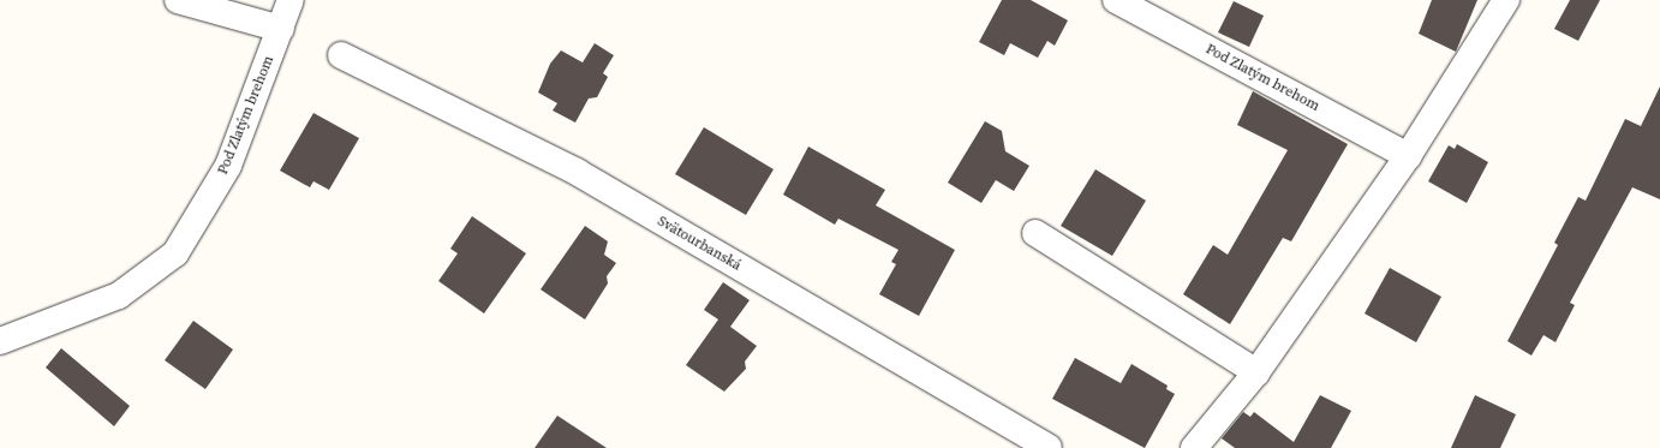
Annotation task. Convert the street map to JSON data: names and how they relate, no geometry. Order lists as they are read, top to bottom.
{
  "streets": {
    "street": ["Pod Zlatým brehom", "Svätourbanská"]
  }
}
